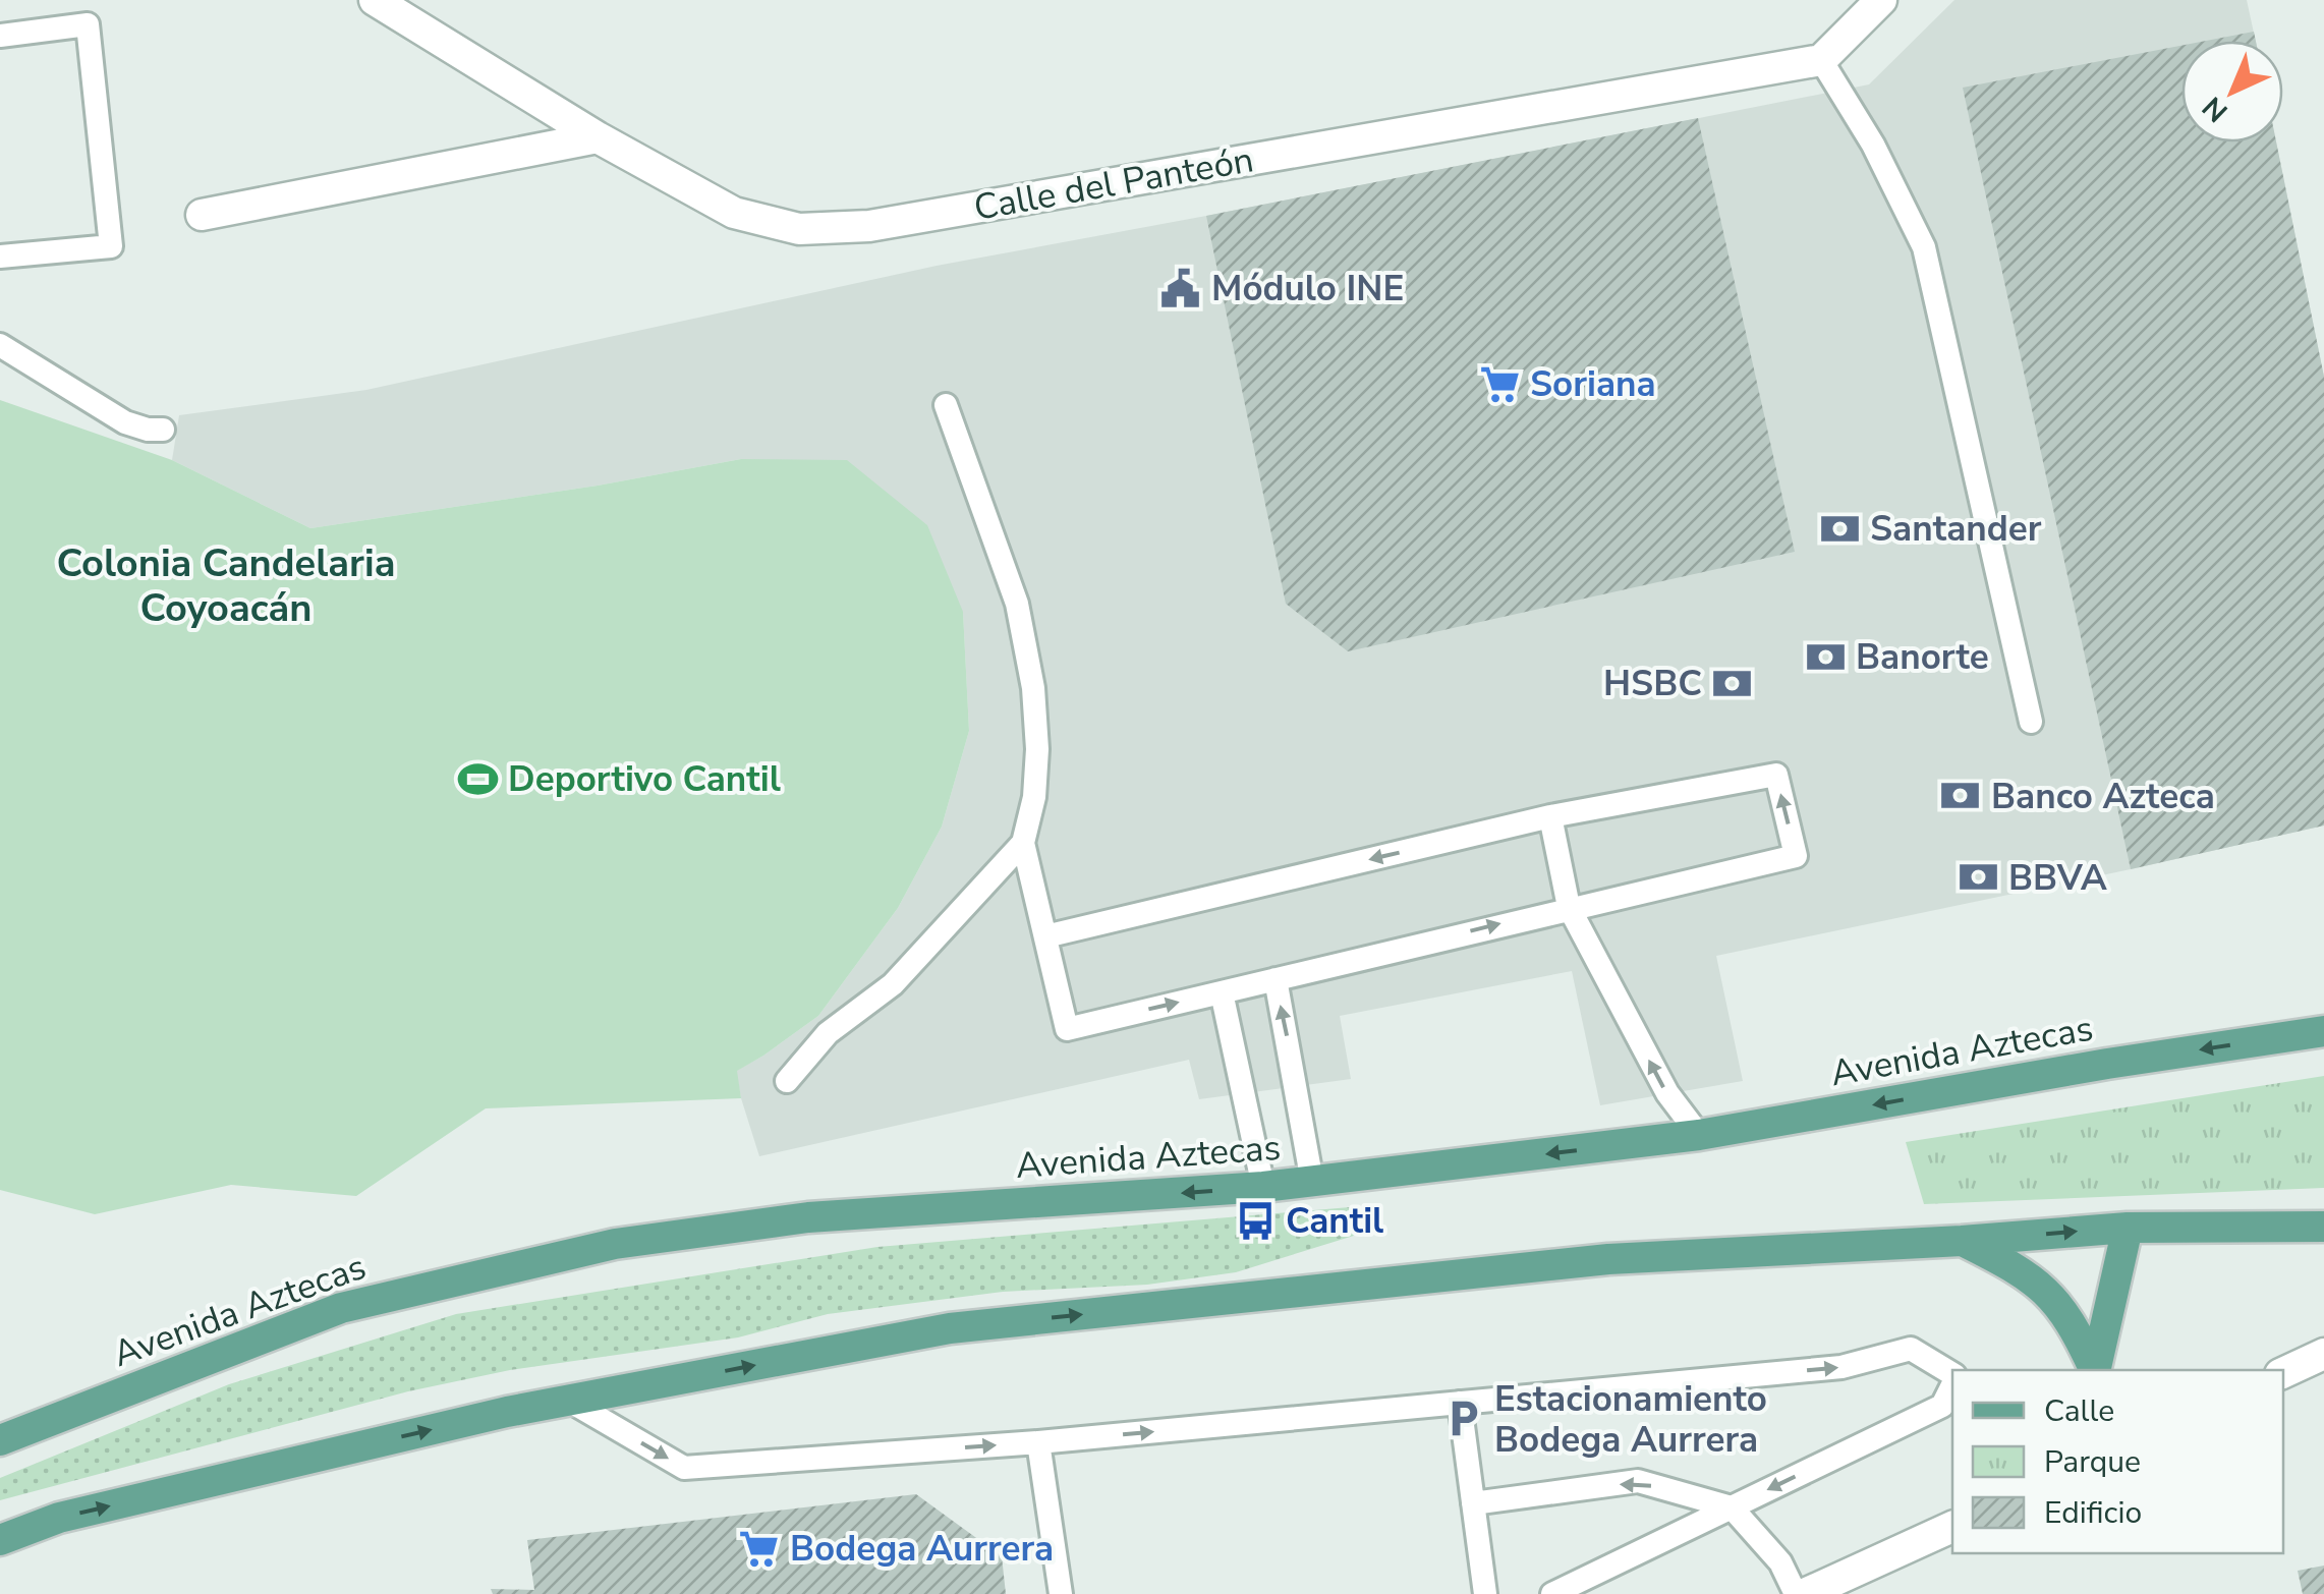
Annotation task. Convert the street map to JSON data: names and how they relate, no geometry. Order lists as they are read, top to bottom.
{
  "streets": {
    "main road": ["Avenida Aztecas"],
    "street": ["Calle del Panteón"]
  },
  "districts": ["Colonia Candelaria Coyoacán"],
  "places": {
    "public building": ["Módulo INE"],
    "supermarket": ["Soriana", "Bodega Aurrera"],
    "bank": [
      "Santander",
      "Banorte",
      "HSBC",
      "Banco Azteca",
      "BBVA"
    ],
    "sports": ["Deportivo Cantil"],
    "bus stop": ["Cantil"],
    "parking": ["Estacionamiento Bodega Aurrera"]
  },
  "legend": ["Calle", "Parque", "Edificio"],
  "north": "bottom left"
}
